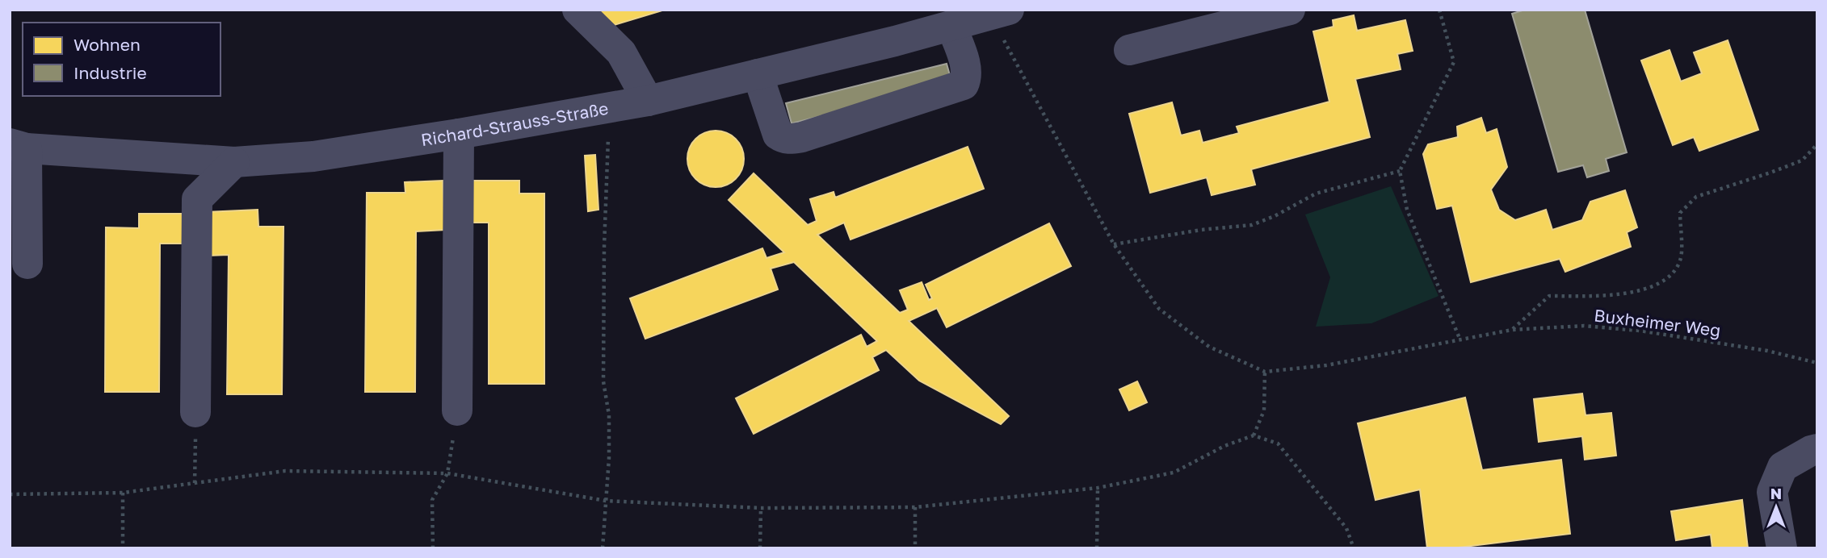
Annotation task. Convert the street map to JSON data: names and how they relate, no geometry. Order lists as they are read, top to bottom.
{
  "streets": {
    "street": ["Richard-Strauss-Straße"],
    "path": ["Buxheimer Weg"]
  },
  "legend": ["Wohnen", "Industrie"],
  "north": "top"
}
